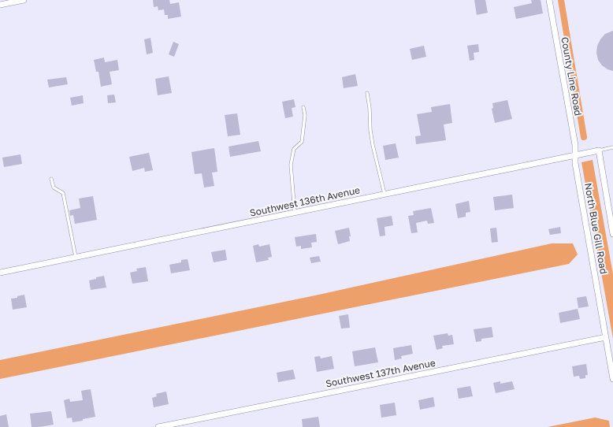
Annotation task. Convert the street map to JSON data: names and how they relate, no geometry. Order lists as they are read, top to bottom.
{
  "streets": {
    "street": [
      "County Line Road",
      "Southwest 136th Avenue",
      "North Blue Gill Road",
      "Southwest 137th Avenue"
    ]
  },
  "crossings": [
    ["County Line Road", "Southwest 136th Avenue"],
    ["County Line Road", "North Blue Gill Road"],
    ["Southwest 136th Avenue", "North Blue Gill Road"],
    ["North Blue Gill Road", "Southwest 137th Avenue"]
  ]
}
